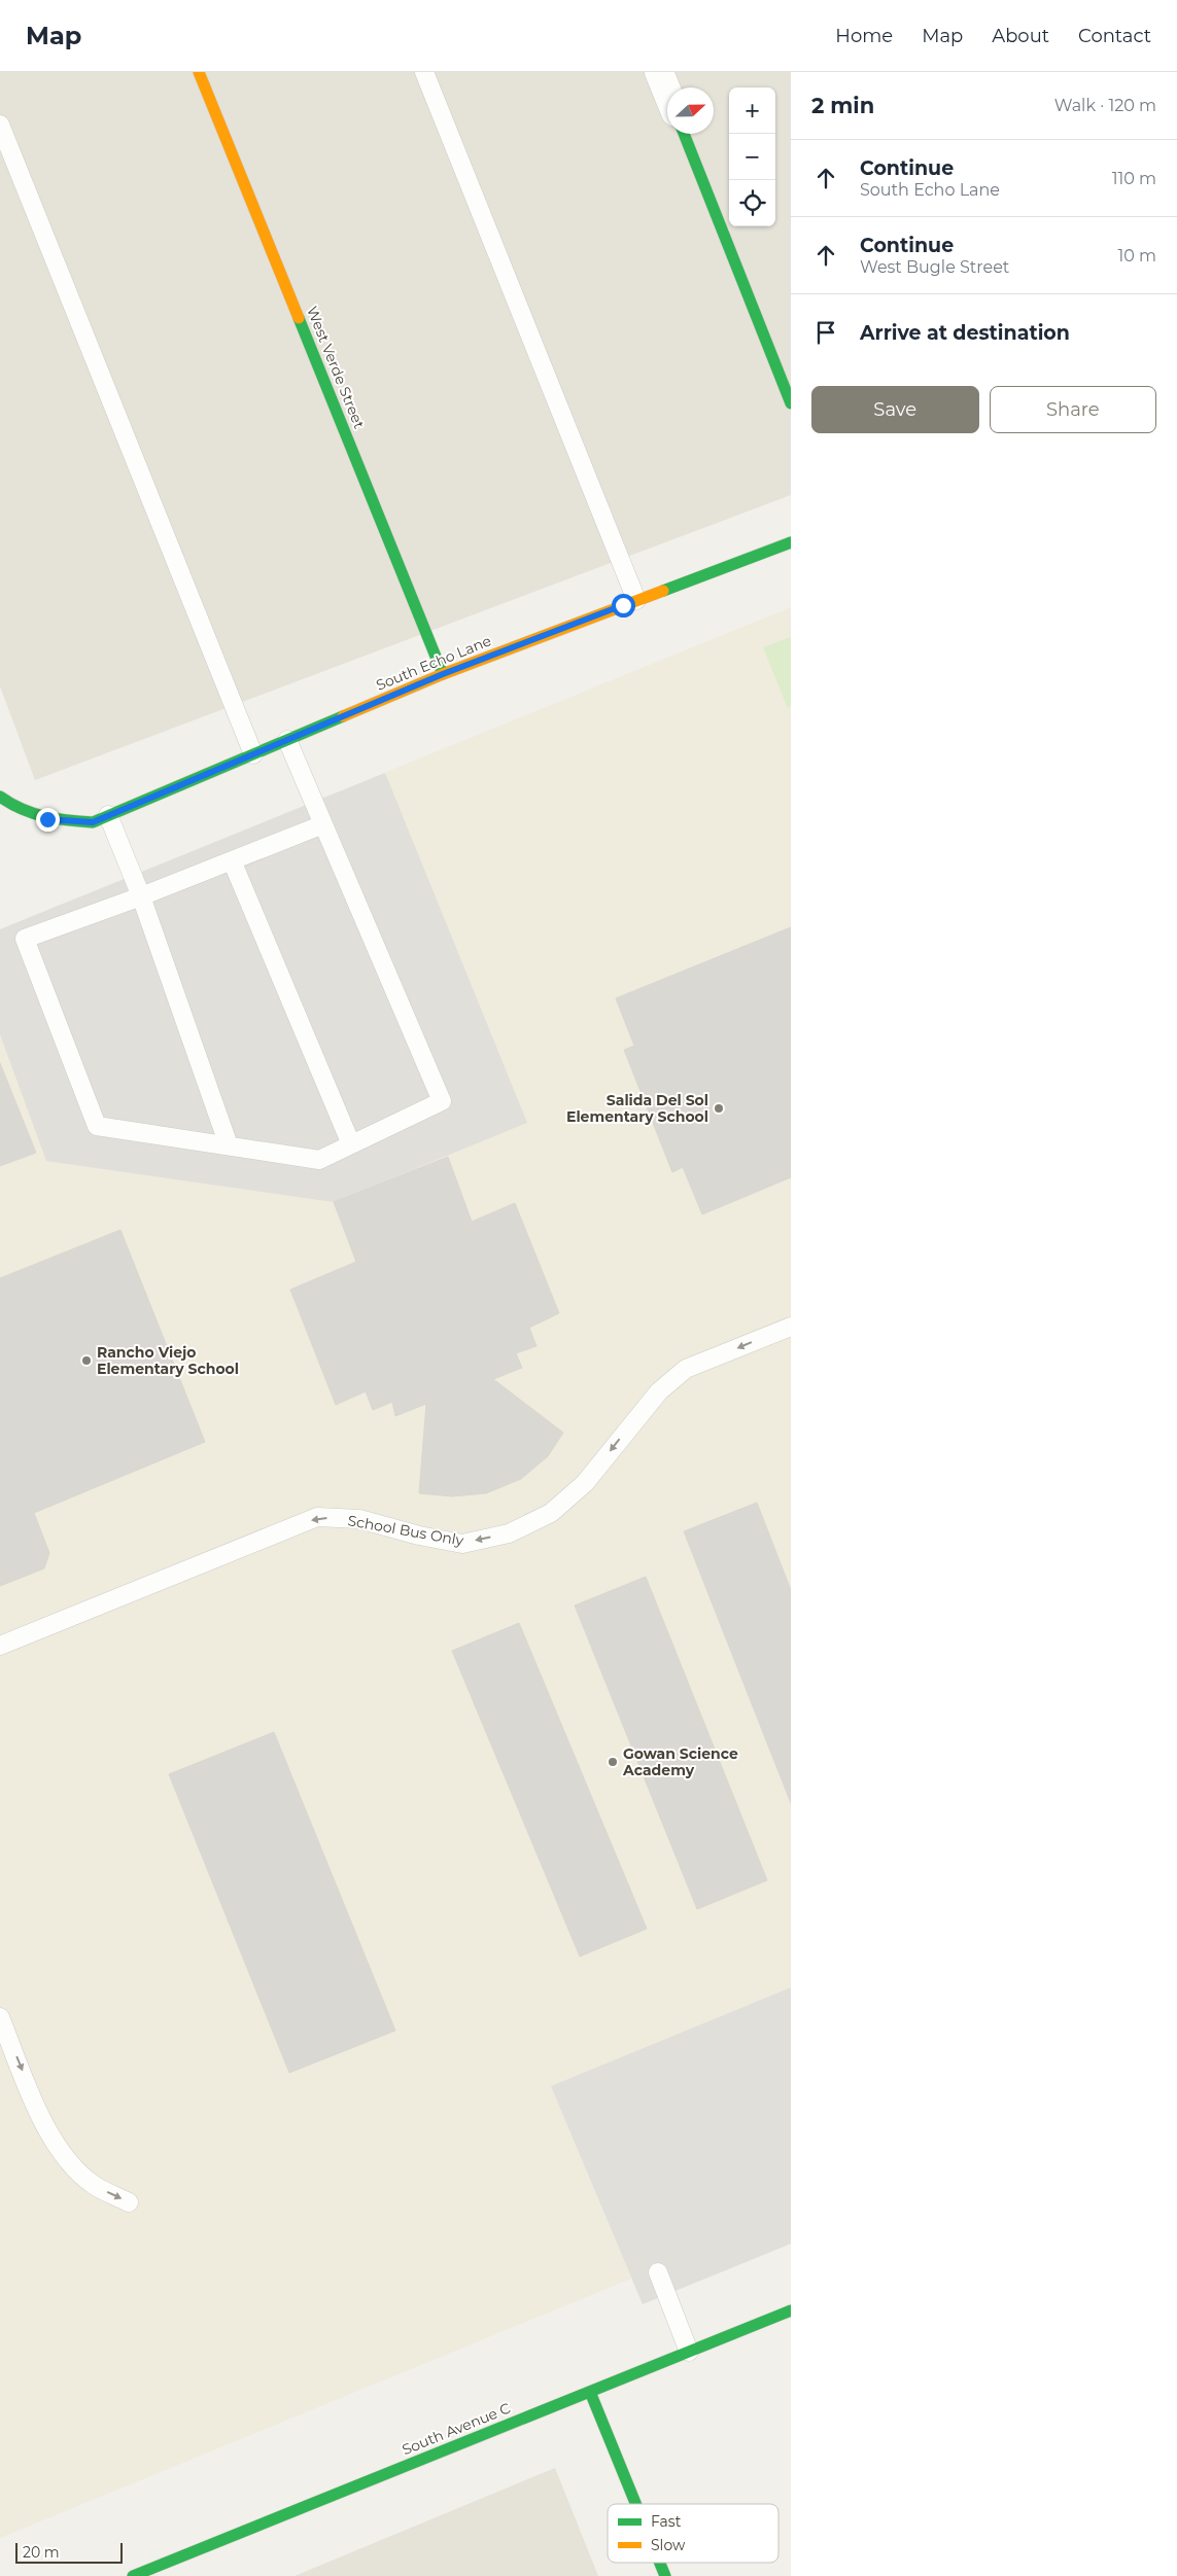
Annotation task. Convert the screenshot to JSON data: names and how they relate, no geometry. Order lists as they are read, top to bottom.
{
  "streets": {
    "street": ["West Verde Street", "South Echo Lane", "South Avenue C"],
    "lane": ["School Bus Only"]
  },
  "crossings": [
    ["West Verde Street", "South Echo Lane"]
  ],
  "one_way": ["School Bus Only"],
  "places": ["Salida Del Sol Elementary School", "Rancho Viejo Elementary School", "Gowan Science Academy"],
  "legend": ["Fast", "Slow"],
  "scale_bar": "20 m",
  "north": "right",
  "page": {
    "header": "Map",
    "nav": [
      "Home",
      "Map",
      "About",
      "Contact"
    ],
    "heading": ["2 min", "Walk · 120 m"],
    "map_buttons": ["+", "−"],
    "list": [
      ["Continue", "South Echo Lane", "110 m"],
      ["Continue", "West Bugle Street", "10 m"],
      "Arrive at destination"
    ],
    "buttons": ["Save", "Share"],
    "scale": "20 m"
  }
}
